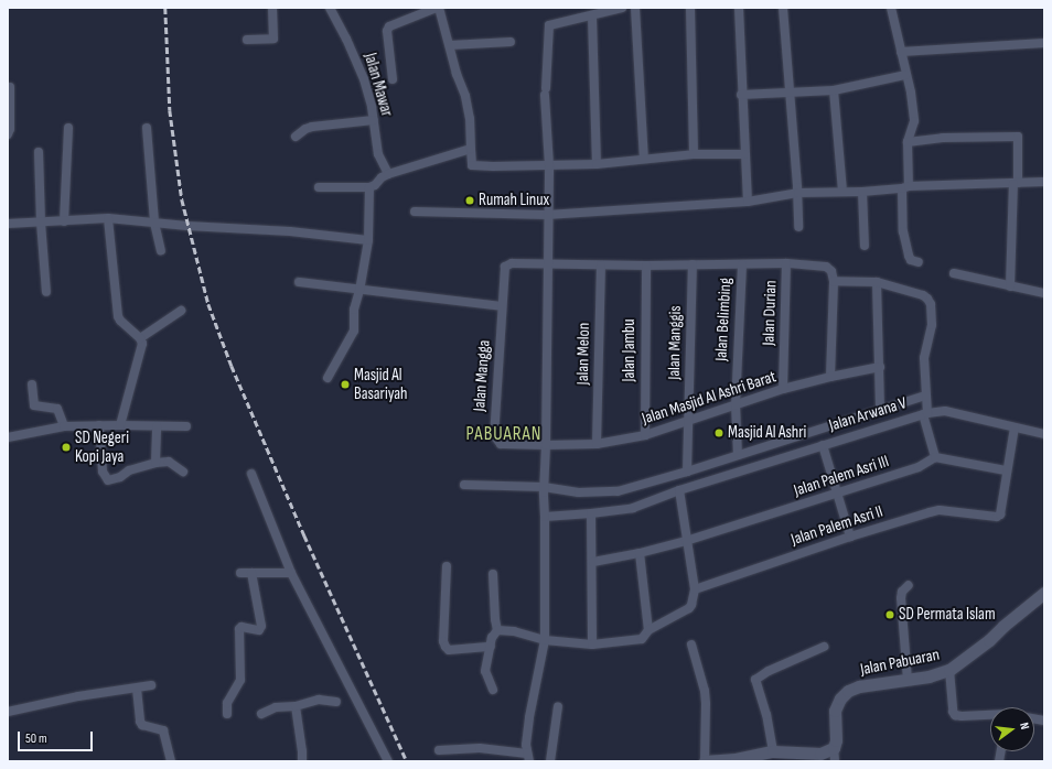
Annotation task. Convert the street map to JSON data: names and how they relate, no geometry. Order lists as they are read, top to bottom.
{
  "streets": {
    "street": [
      "Jalan Mawar",
      "Jalan Durian",
      "Jalan Belimbing",
      "Jalan Manggis",
      "Jalan Jambu",
      "Jalan Melon",
      "Jalan Mangga",
      "Jalan Masjid Al Ashri Barat",
      "Jalan Arwana V",
      "Jalan Palem Asri III",
      "Jalan Palem Asri II",
      "Jalan Pabuaran"
    ]
  },
  "crossings": [
    ["Jalan Durian", "Jalan Masjid Al Ashri Barat"],
    ["Jalan Belimbing", "Jalan Masjid Al Ashri Barat"],
    ["Jalan Manggis", "Jalan Masjid Al Ashri Barat"],
    ["Jalan Jambu", "Jalan Masjid Al Ashri Barat"],
    ["Jalan Melon", "Jalan Masjid Al Ashri Barat"],
    ["Jalan Mangga", "Jalan Masjid Al Ashri Barat"]
  ],
  "districts": ["PABUARAN"],
  "places": [
    "Rumah Linux",
    "Masjid Al Basariyah",
    "Masjid Al Ashri",
    "SD Negeri Kopi Jaya",
    "SD Permata Islam"
  ],
  "scale_bar": "50 m",
  "north": "right"
}
